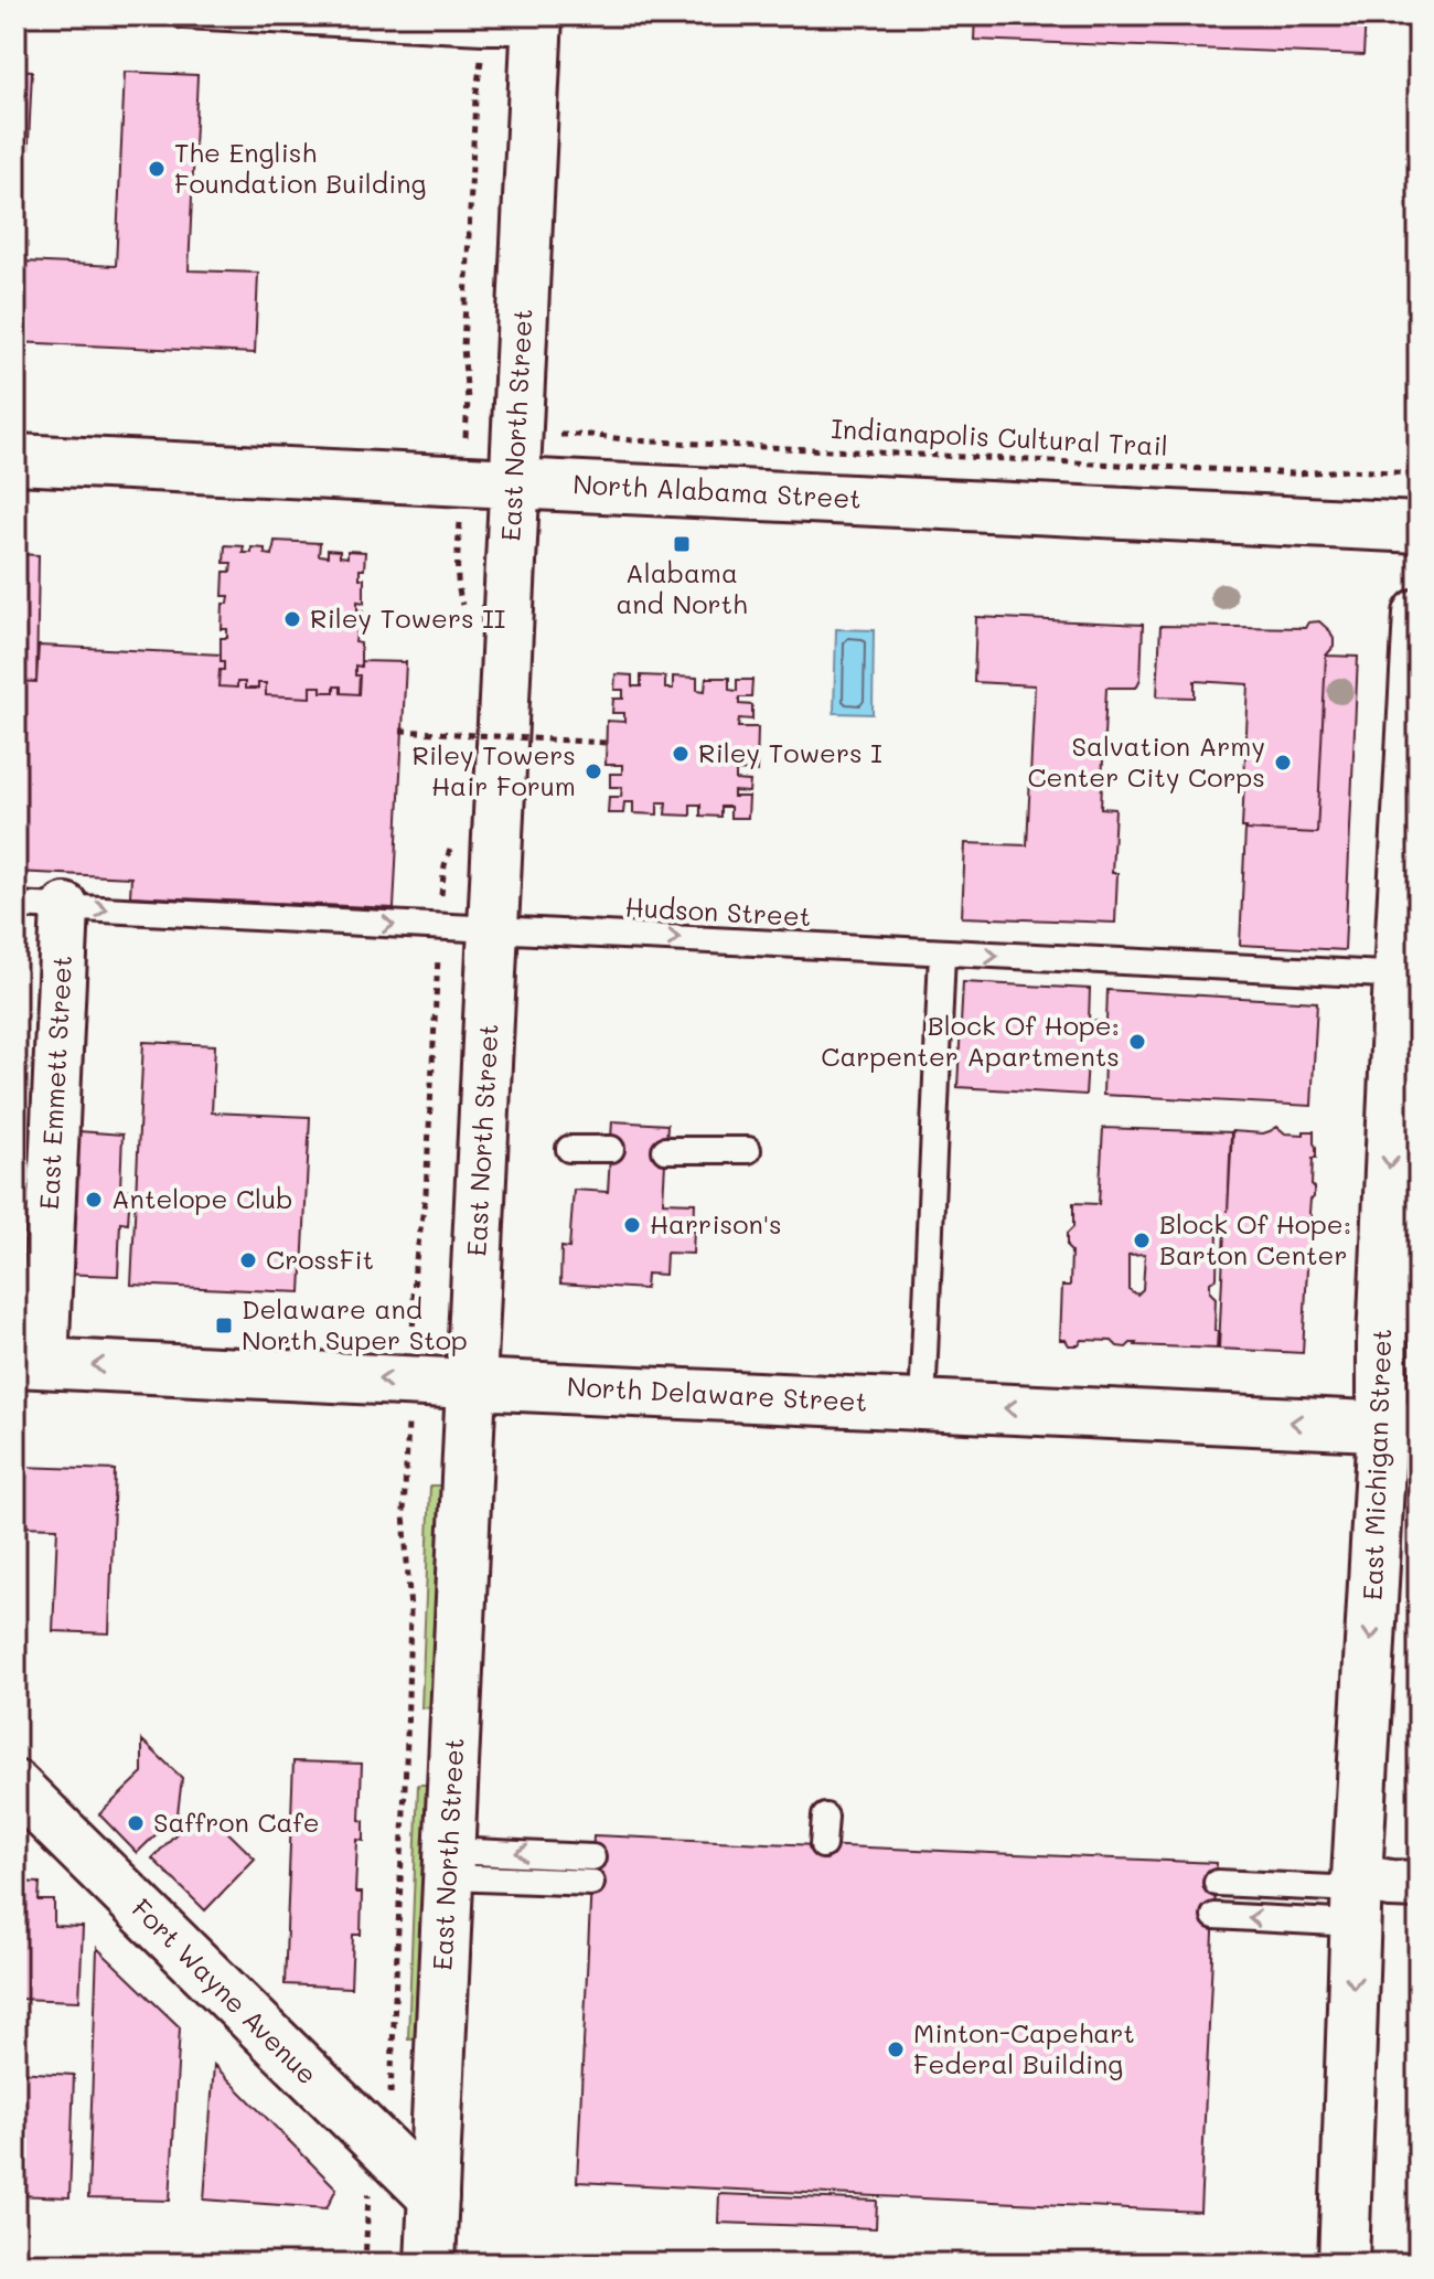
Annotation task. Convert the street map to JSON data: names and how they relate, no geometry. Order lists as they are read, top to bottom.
{
  "streets": {
    "main road": [
      "East North Street",
      "North Alabama Street",
      "North Delaware Street",
      "East Michigan Street",
      "Fort Wayne Avenue"
    ],
    "street": ["East Emmett Street"],
    "lane": ["Hudson Street"],
    "path": ["Indianapolis Cultural Trail"]
  },
  "crossings": [
    ["East North Street", "North Alabama Street"],
    ["East North Street", "Hudson Street"],
    ["East North Street", "North Delaware Street"],
    ["East North Street", "Fort Wayne Avenue"],
    ["Hudson Street", "East Emmett Street"],
    ["Hudson Street", "East Michigan Street"],
    ["East Emmett Street", "North Delaware Street"],
    ["North Delaware Street", "East Michigan Street"]
  ],
  "one_way": ["Hudson Street", "North Delaware Street", "East Michigan Street"],
  "places": {
    "other": [
      "The English Foundation Building",
      "Riley Towers II",
      "Riley Towers I",
      "Salvation Army Center City Corps",
      "Riley Towers Hair Forum",
      "Block Of Hope: Carpenter Apartments",
      "Antelope Club",
      "Harrison's",
      "Block Of Hope: Barton Center",
      "CrossFit",
      "Saffron Cafe",
      "Minton-Capehart Federal Building"
    ],
    "transit": ["Alabama and North", "Delaware and North Super Stop"]
  }
}
